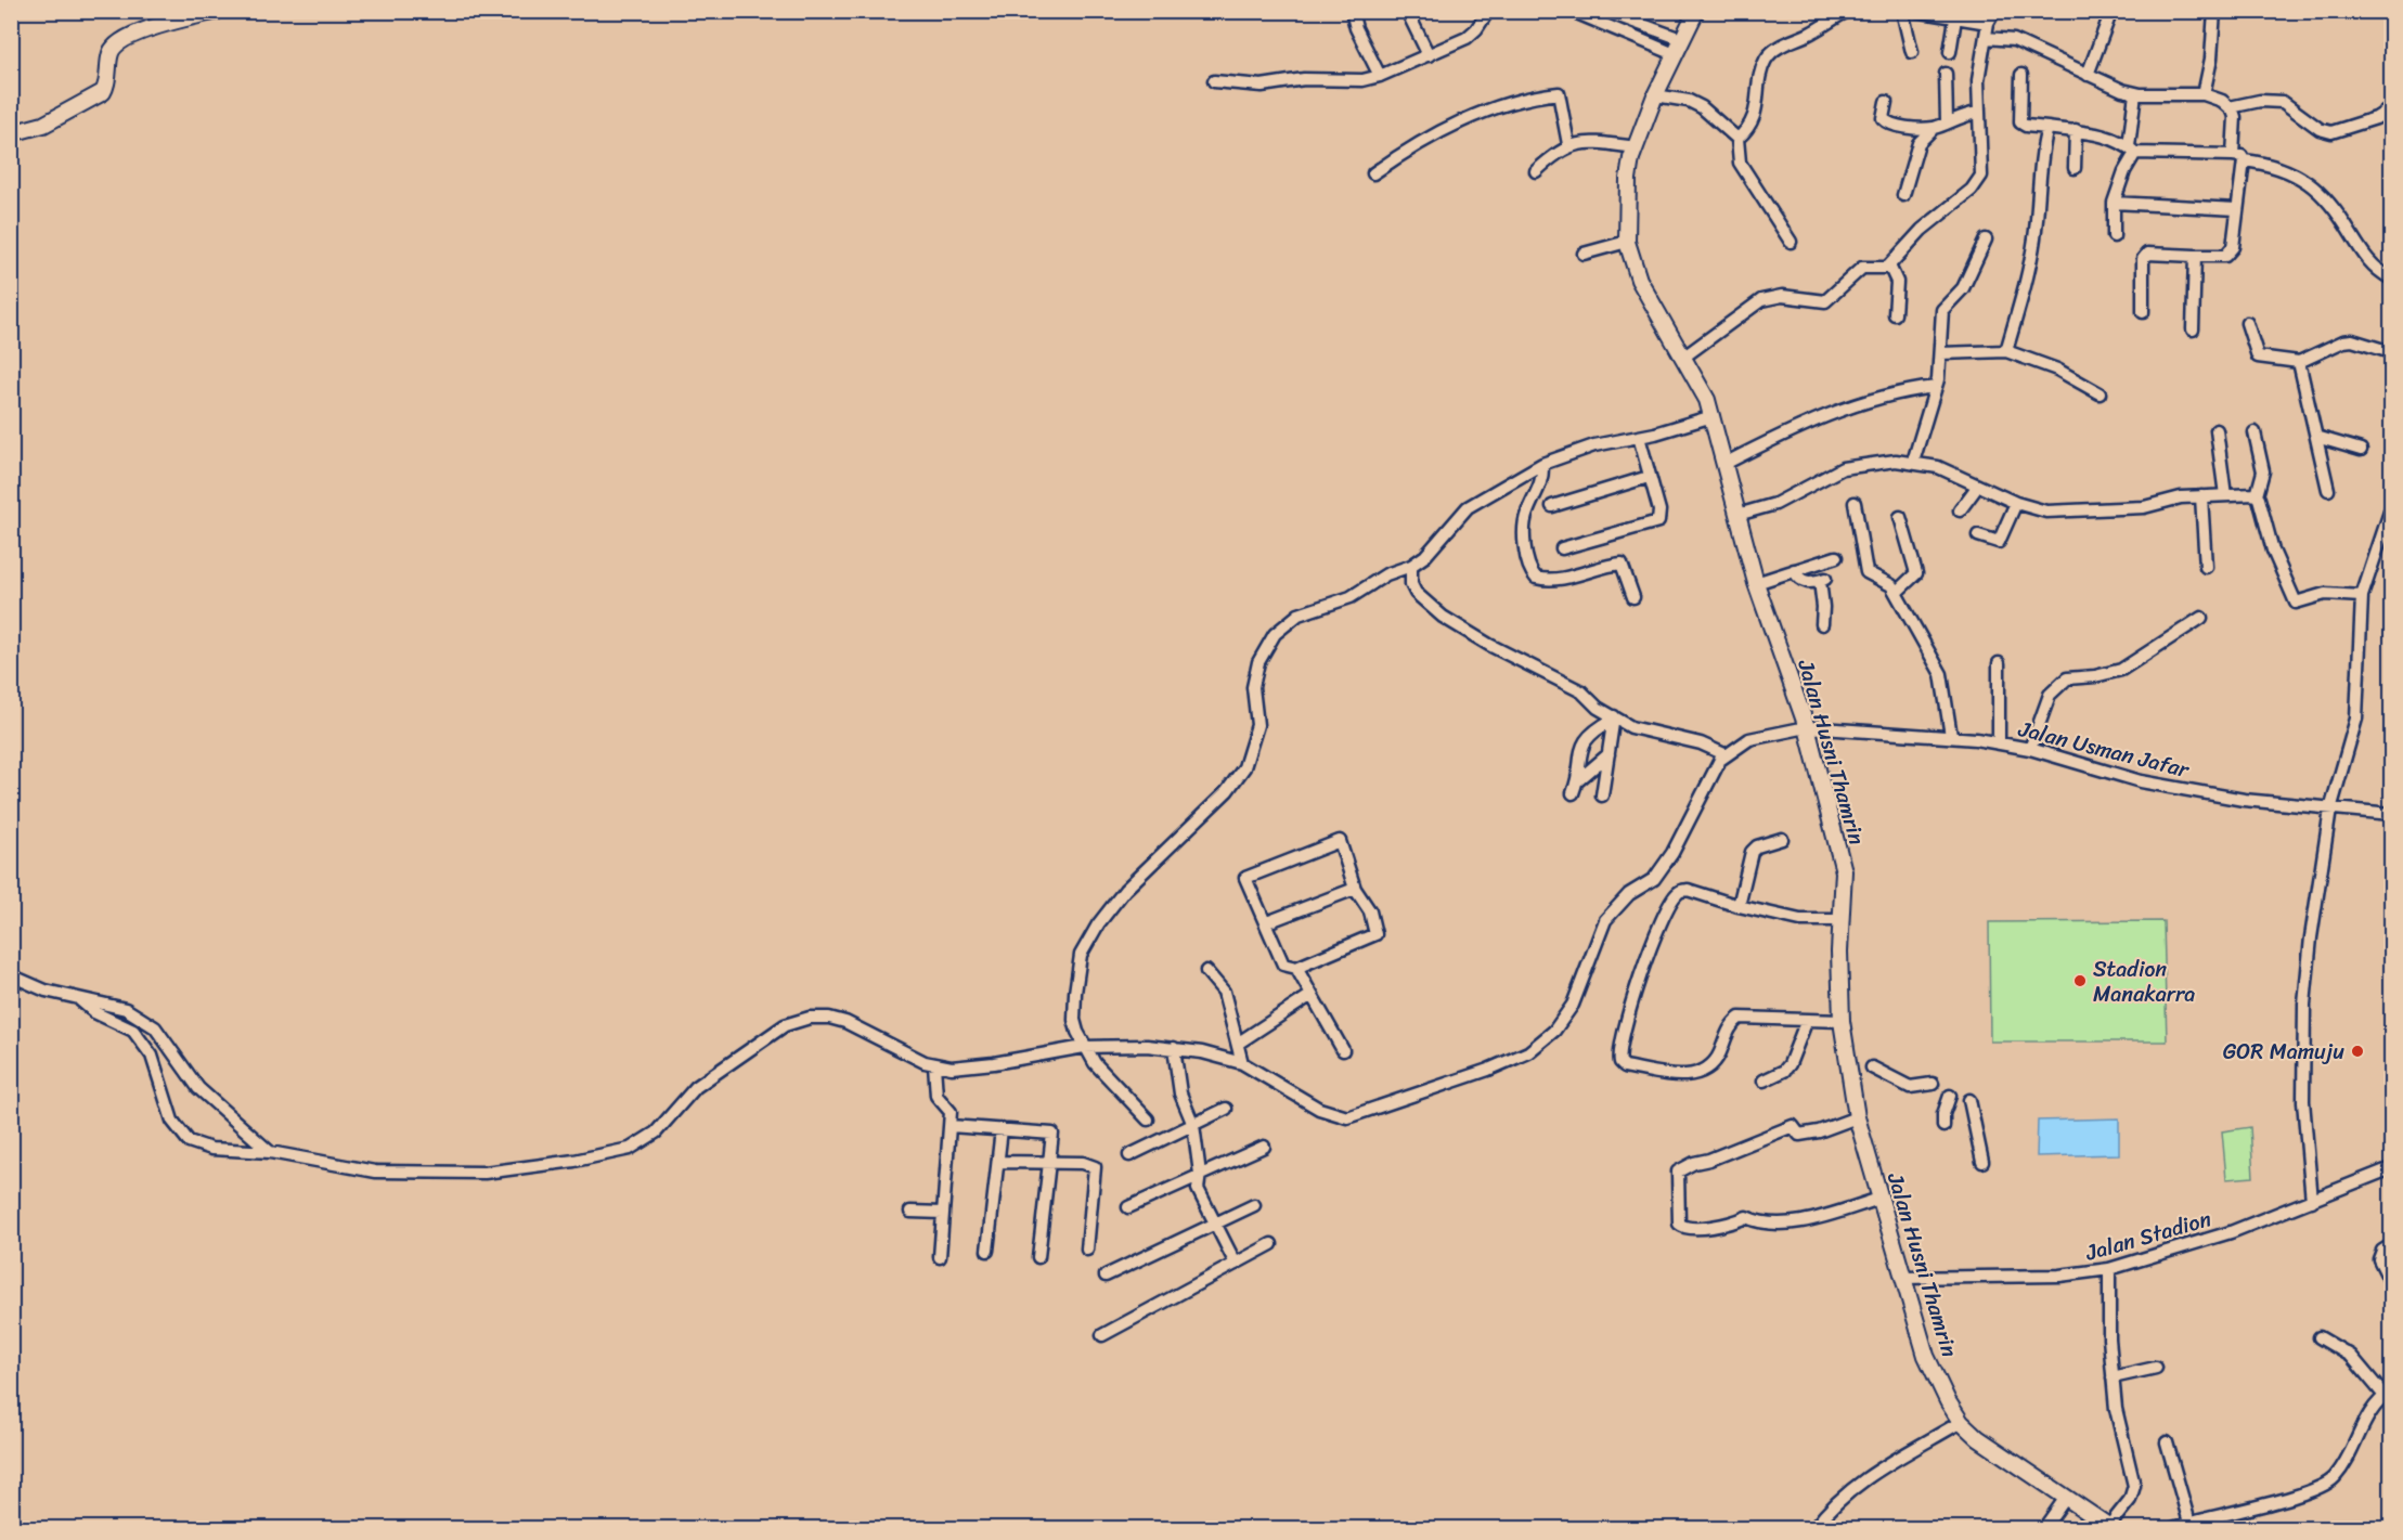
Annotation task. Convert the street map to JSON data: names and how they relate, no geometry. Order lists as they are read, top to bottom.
{
  "streets": {
    "street": ["Jalan Usman Jafar", "Jalan Husni Thamrin", "Jalan Stadion"]
  },
  "crossings": [
    ["Jalan Usman Jafar", "Jalan Husni Thamrin"],
    ["Jalan Husni Thamrin", "Jalan Stadion"]
  ],
  "places": ["Stadion Manakarra", "GOR Mamuju"]
}
